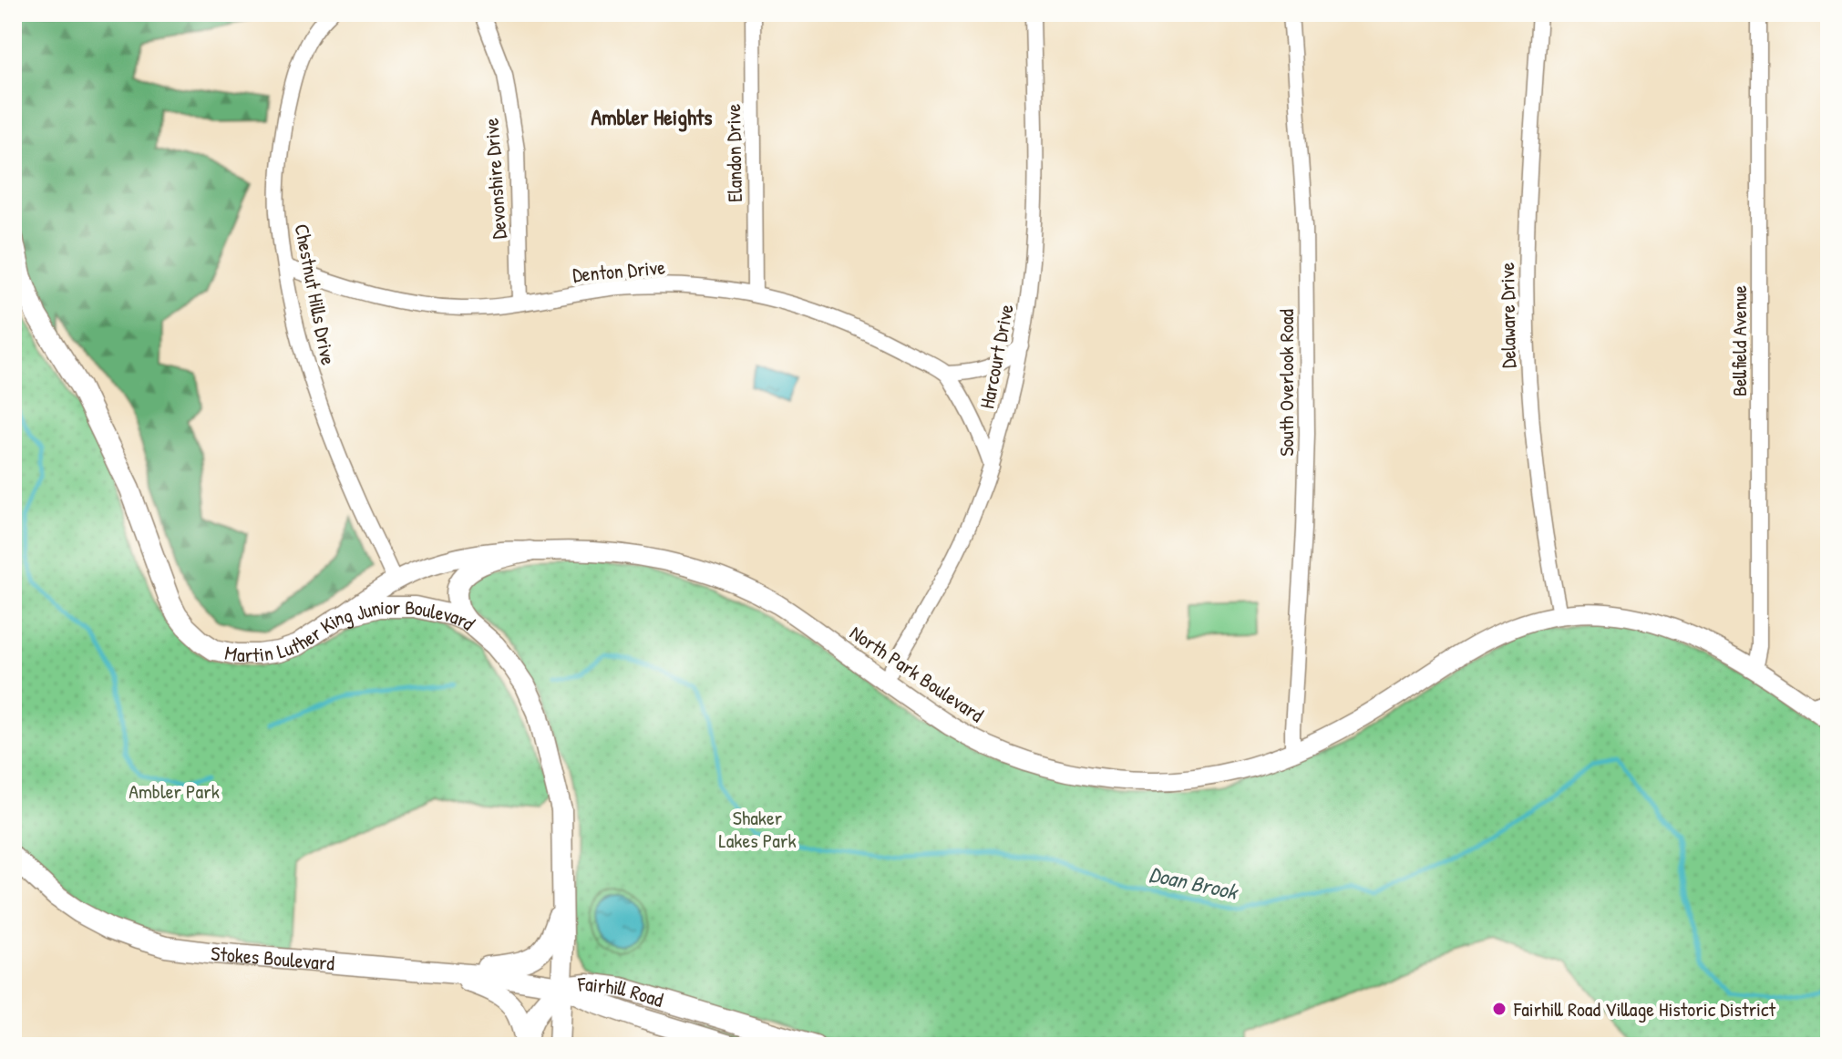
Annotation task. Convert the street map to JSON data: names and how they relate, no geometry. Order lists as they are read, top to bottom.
{
  "streets": {
    "main road": ["Martin Luther King Junior Boulevard", "Stokes Boulevard", "Fairhill Road"],
    "street": [
      "Elandon Drive",
      "Devonshire Drive",
      "Denton Drive",
      "Chestnut Hills Drive",
      "Delaware Drive",
      "Bellfield Avenue",
      "Harcourt Drive",
      "South Overlook Road",
      "North Park Boulevard"
    ]
  },
  "crossings": [
    ["Elandon Drive", "Denton Drive"],
    ["Devonshire Drive", "Denton Drive"],
    ["Denton Drive", "Chestnut Hills Drive"],
    ["Chestnut Hills Drive", "North Park Boulevard"],
    ["Delaware Drive", "North Park Boulevard"],
    ["Bellfield Avenue", "North Park Boulevard"],
    ["Harcourt Drive", "North Park Boulevard"],
    ["South Overlook Road", "North Park Boulevard"],
    ["Martin Luther King Junior Boulevard", "North Park Boulevard"],
    ["Martin Luther King Junior Boulevard", "Stokes Boulevard"],
    ["Martin Luther King Junior Boulevard", "Fairhill Road"],
    ["Stokes Boulevard", "Fairhill Road"]
  ],
  "districts": ["Ambler Heights"],
  "water": ["Doan Brook"],
  "parks": ["Ambler Park", "Shaker Lakes Park"],
  "places": ["Fairhill Road Village Historic District"]
}
